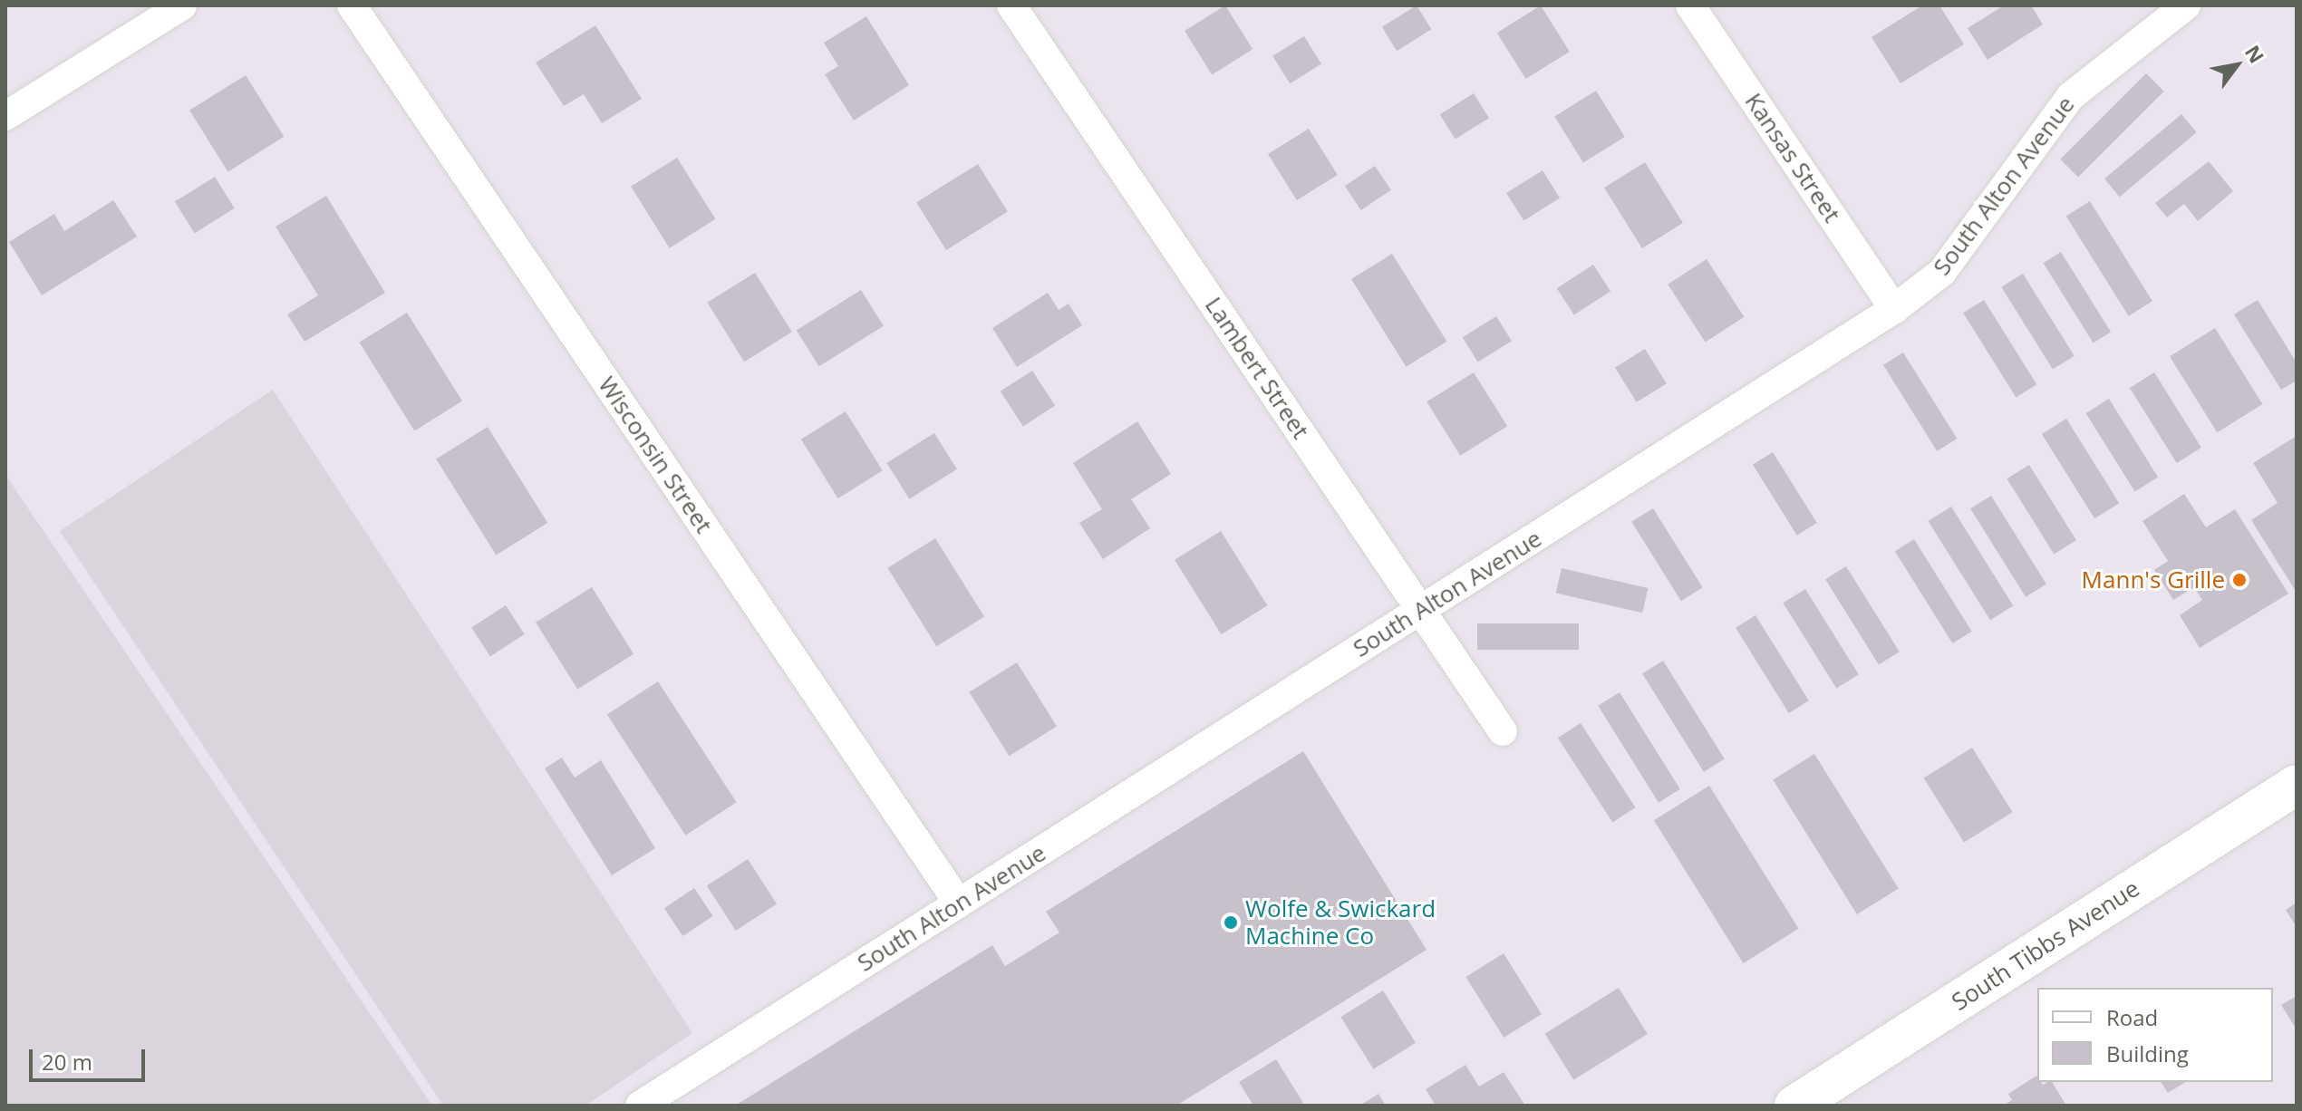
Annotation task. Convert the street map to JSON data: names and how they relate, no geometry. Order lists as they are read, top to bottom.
{
  "streets": {
    "main road": ["South Tibbs Avenue"],
    "street": [
      "Kansas Street",
      "South Alton Avenue",
      "Lambert Street",
      "Wisconsin Street"
    ]
  },
  "crossings": [
    ["Kansas Street", "South Alton Avenue"],
    ["South Alton Avenue", "Lambert Street"],
    ["South Alton Avenue", "Wisconsin Street"]
  ],
  "places": ["Mann's Grille", "Wolfe & Swickard Machine Co"],
  "legend": ["Road", "Building"],
  "scale_bar": "20 m",
  "north": "top right"
}
